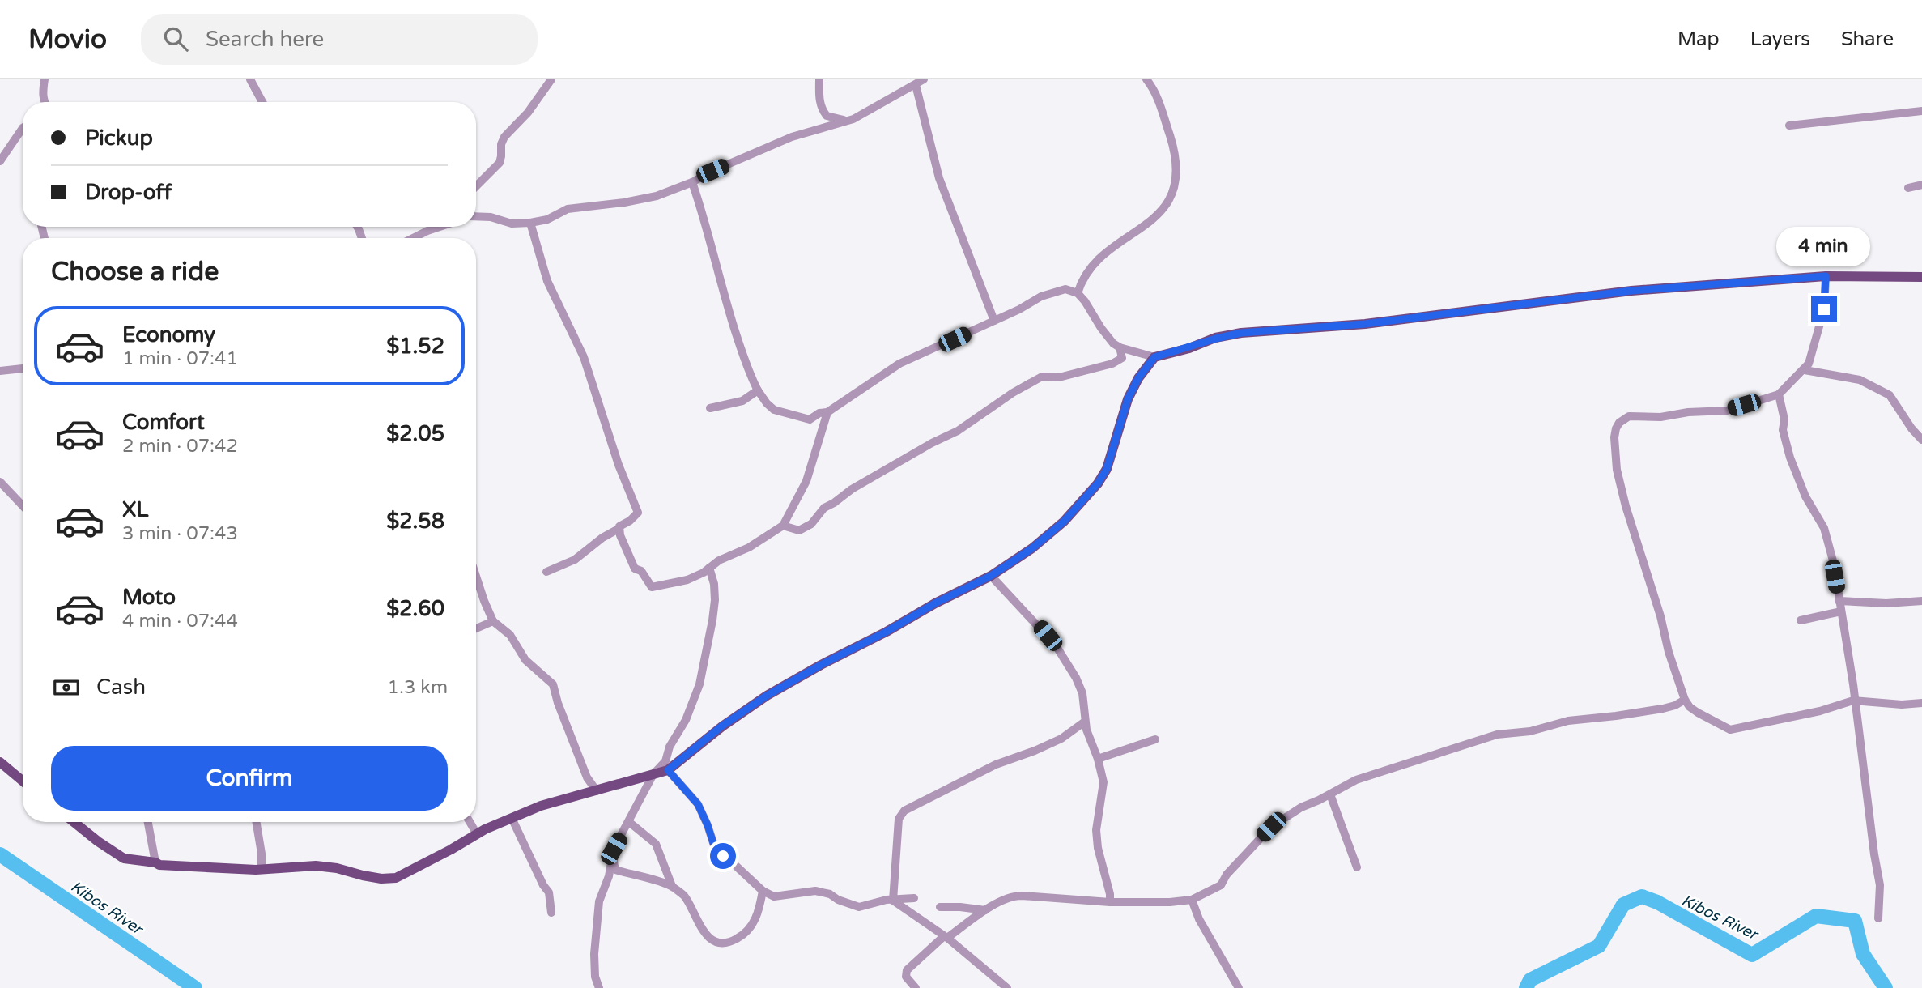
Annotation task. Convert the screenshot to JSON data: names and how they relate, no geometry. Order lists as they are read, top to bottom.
{
  "water": ["Kibos River"],
  "page": {
    "header": "Movio",
    "search": "Search here",
    "nav": ["Map", "Layers", "Share"],
    "banner": ["Pickup", "Drop-off"],
    "bubble": "4 min",
    "heading": "Choose a ride",
    "list": [
      {
        "name": "Economy",
        "note": "1 min · 07:41",
        "value": "$1.52"
      },
      {
        "name": "Comfort",
        "note": "2 min · 07:42",
        "value": "$2.05"
      },
      {
        "name": "XL",
        "note": "3 min · 07:43",
        "value": "$2.58"
      },
      {
        "name": "Moto",
        "note": "4 min · 07:44",
        "value": "$2.60"
      }
    ],
    "pay": ["Cash", "1.3 km"],
    "buttons": "Confirm"
  }
}
